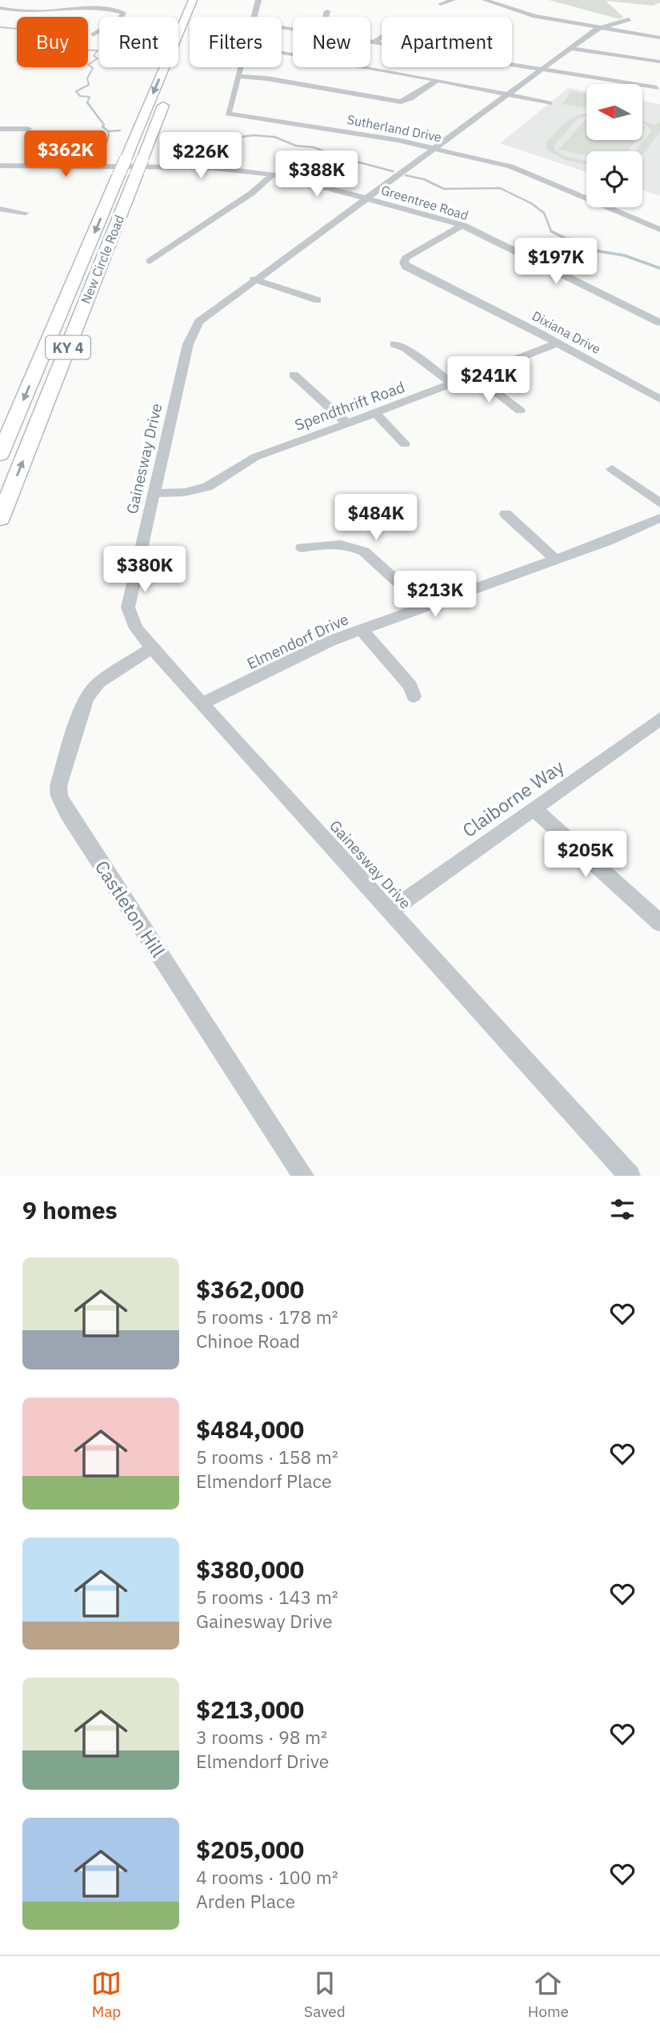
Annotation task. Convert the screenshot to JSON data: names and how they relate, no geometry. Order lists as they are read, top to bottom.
{
  "streets": {
    "highway": ["New Circle Road", "KY 4"],
    "street": [
      "Sutherland Drive",
      "Greentree Road",
      "Dixiana Drive",
      "Spendthrift Road",
      "Gainesway Drive",
      "Elmendorf Drive",
      "Claiborne Way",
      "Castleton Hill"
    ]
  },
  "crossings": [
    ["Sutherland Drive", "Gainesway Drive"],
    ["Greentree Road", "New Circle Road"],
    ["Greentree Road", "Dixiana Drive"],
    ["Greentree Road", "Gainesway Drive"],
    ["Dixiana Drive", "Spendthrift Road"],
    ["Spendthrift Road", "Gainesway Drive"],
    ["Gainesway Drive", "Elmendorf Drive"],
    ["Gainesway Drive", "Claiborne Way"],
    ["Gainesway Drive", "Castleton Hill"]
  ],
  "north": "left",
  "page": {
    "chip": [
      "Buy",
      "Rent",
      "Filters",
      "New",
      "Apartment"
    ],
    "price": [
      "$362K",
      "$226K",
      "$388K",
      "$197K",
      "$241K",
      "$484K",
      "$380K",
      "$213K",
      "$205K"
    ],
    "heading": "9 homes",
    "list": [
      {
        "name": "$362,000",
        "note": "5 rooms · 178 m² · Chinoe Road"
      },
      {
        "name": "$484,000",
        "note": "5 rooms · 158 m² · Elmendorf Place"
      },
      {
        "name": "$380,000",
        "note": "5 rooms · 143 m² · Gainesway Drive"
      },
      {
        "name": "$213,000",
        "note": "3 rooms · 98 m² · Elmendorf Drive"
      },
      {
        "name": "$205,000",
        "note": "4 rooms · 100 m² · Arden Place"
      }
    ],
    "tabs": ["Map", "Saved", "Home"]
  }
}
